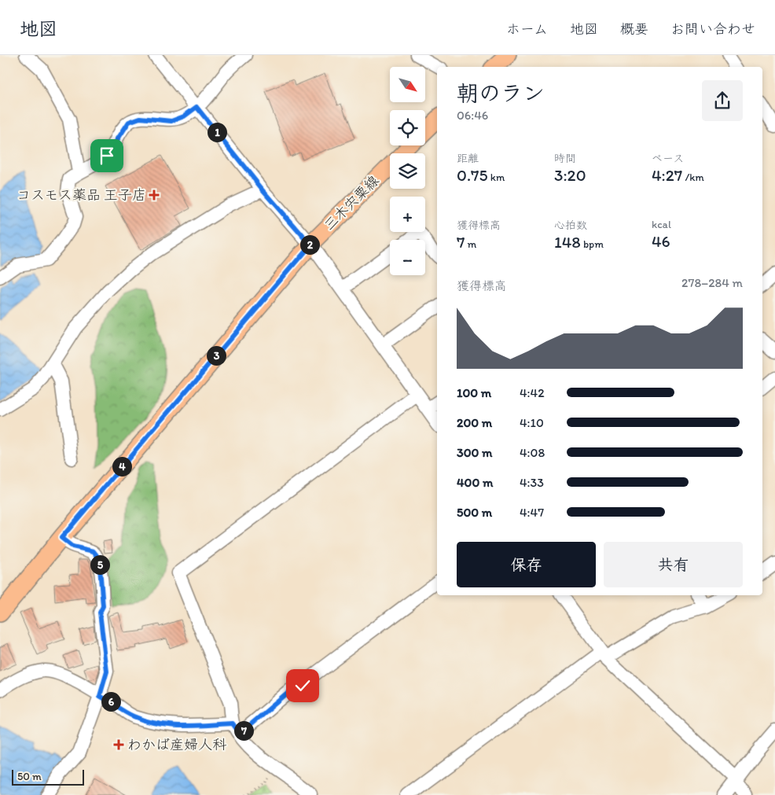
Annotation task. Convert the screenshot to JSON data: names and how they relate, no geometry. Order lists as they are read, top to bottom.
{
  "streets": {
    "main road": ["三木宍粟線"]
  },
  "places": {
    "health": ["コスモス薬品 王子店", "わかば産婦人科"]
  },
  "scale_bar": "50 m",
  "north": "bottom right",
  "page": {
    "header": "地図",
    "nav": [
      "ホーム",
      "地図",
      "概要",
      "お問い合わせ"
    ],
    "map_buttons": ["+", "−"],
    "heading": ["朝のラン", "06:46"],
    "pins": [
      "1",
      "2",
      "3",
      "4",
      "5",
      "6",
      "7"
    ],
    "stats": [
      ["距離", "0.75 km"],
      ["時間", "3:20"],
      ["ペース", "4:27 /km"],
      ["獲得標高", "7 m"],
      ["心拍数", "148 bpm"],
      ["kcal", "46"]
    ],
    "chart": ["獲得標高", "278–284 m"],
    "list": [
      {
        "name": "100 m",
        "note": "4:42"
      },
      {
        "name": "200 m",
        "note": "4:10"
      },
      {
        "name": "300 m",
        "note": "4:08"
      },
      {
        "name": "400 m",
        "note": "4:33"
      },
      {
        "name": "500 m",
        "note": "4:47"
      }
    ],
    "buttons": ["保存", "共有"],
    "scale": "50 m"
  }
}
